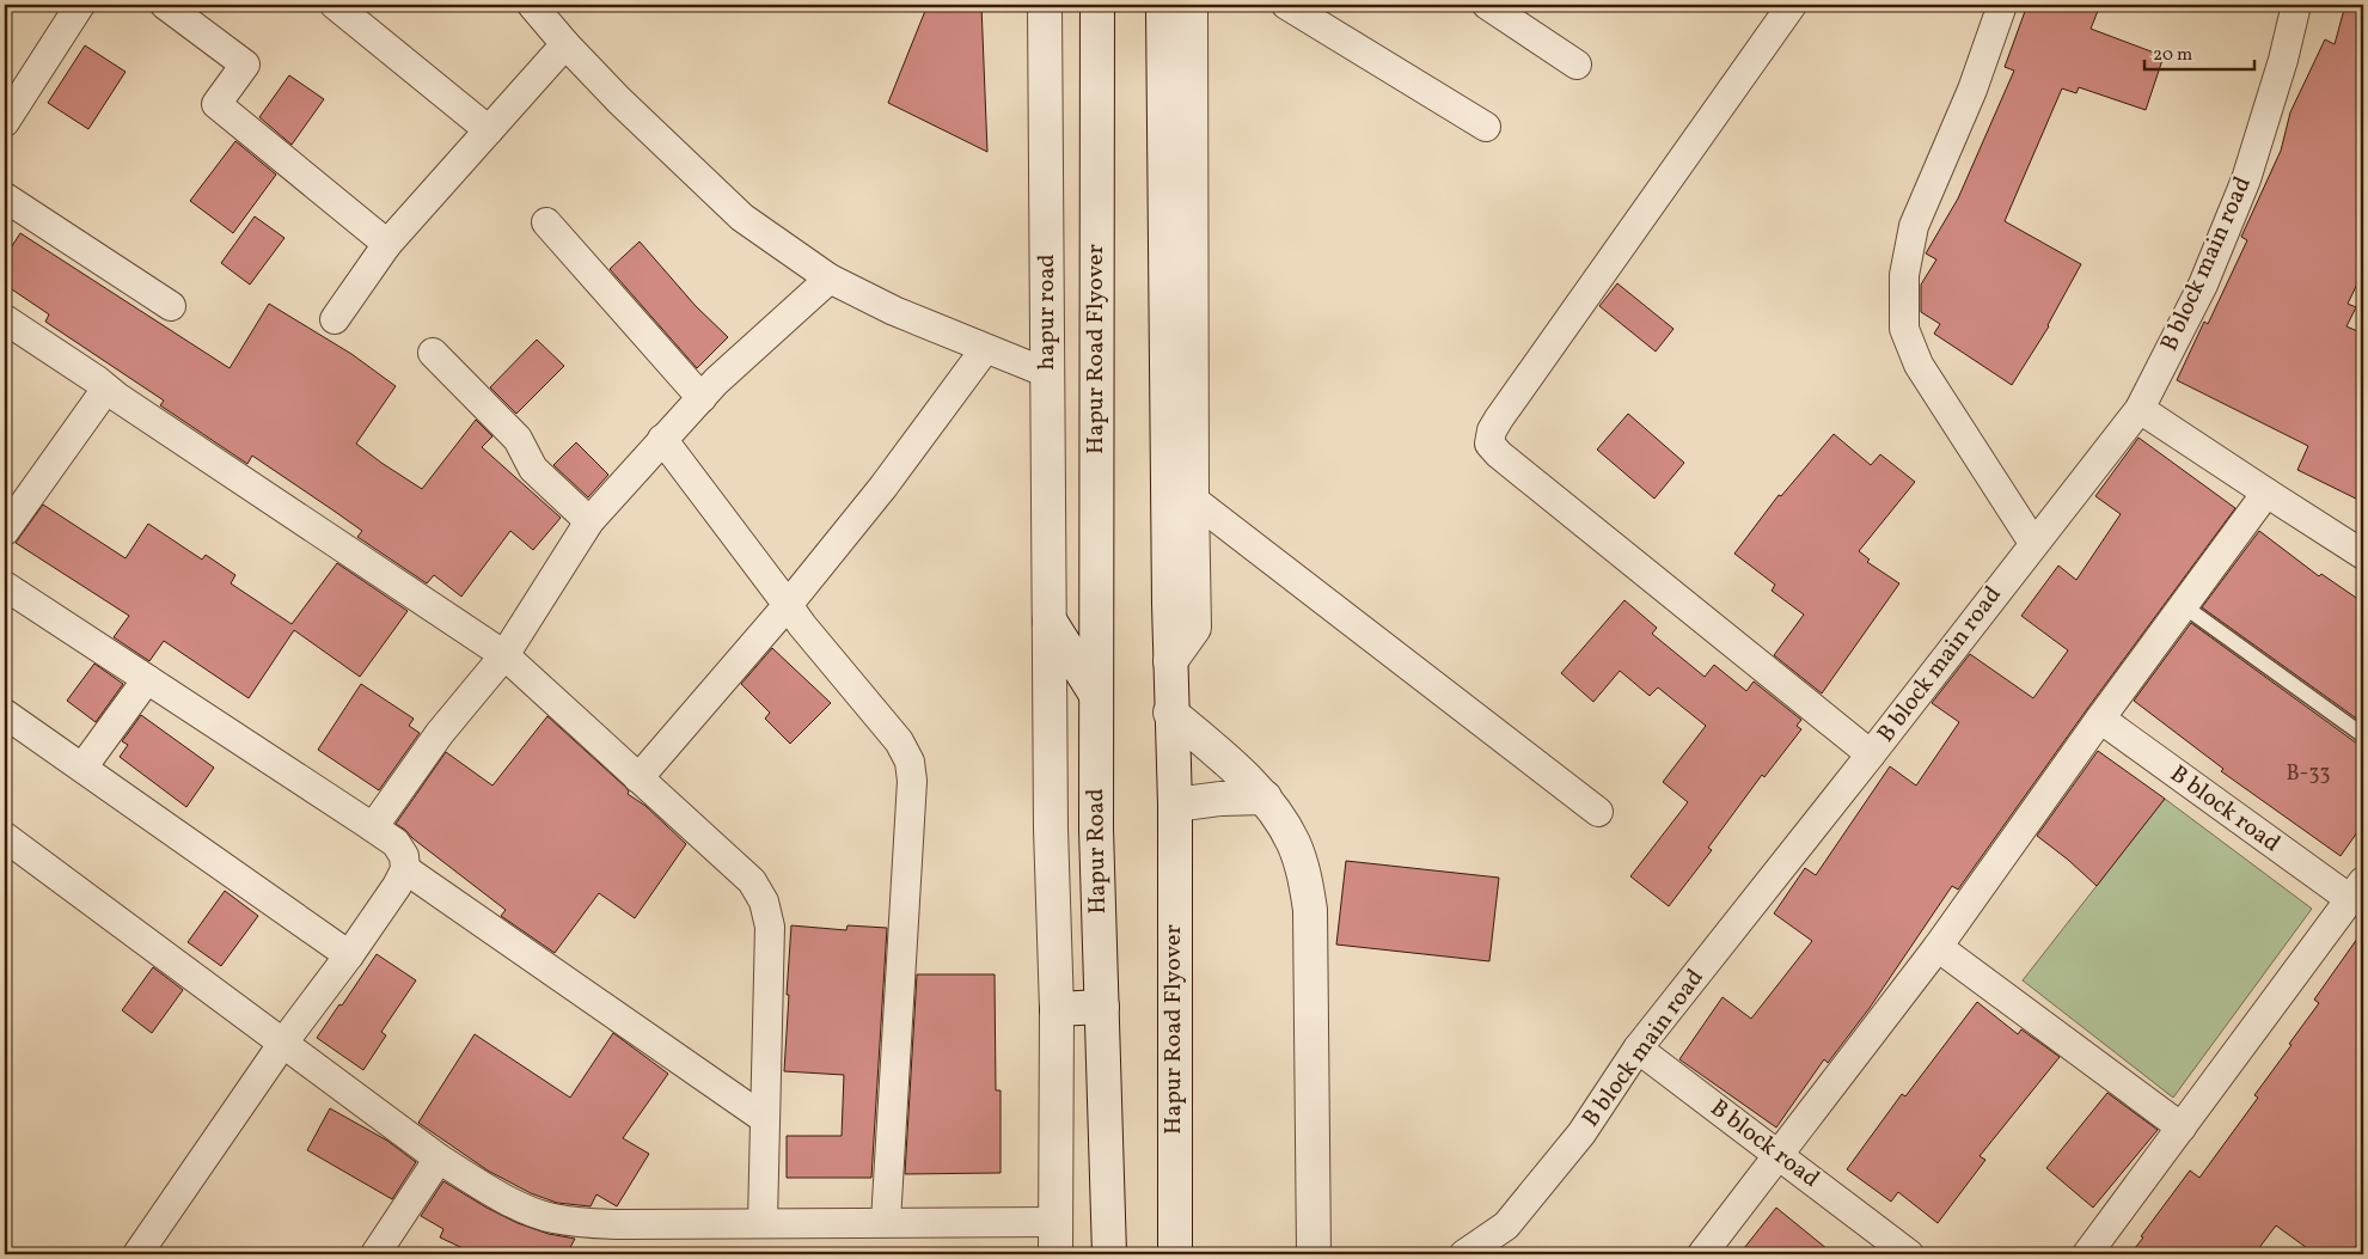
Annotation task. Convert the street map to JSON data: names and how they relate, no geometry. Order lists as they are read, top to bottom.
{
  "streets": {
    "main road": ["hapur road", "Hapur Road Flyover", "Hapur Road"],
    "street": ["B block main road", "B block road"]
  },
  "crossings": [
    ["B block main road", "B block road"],
    ["Hapur Road Flyover", "Hapur Road"]
  ],
  "house_numbers": ["B-33"],
  "scale_bar": "20 m"
}
